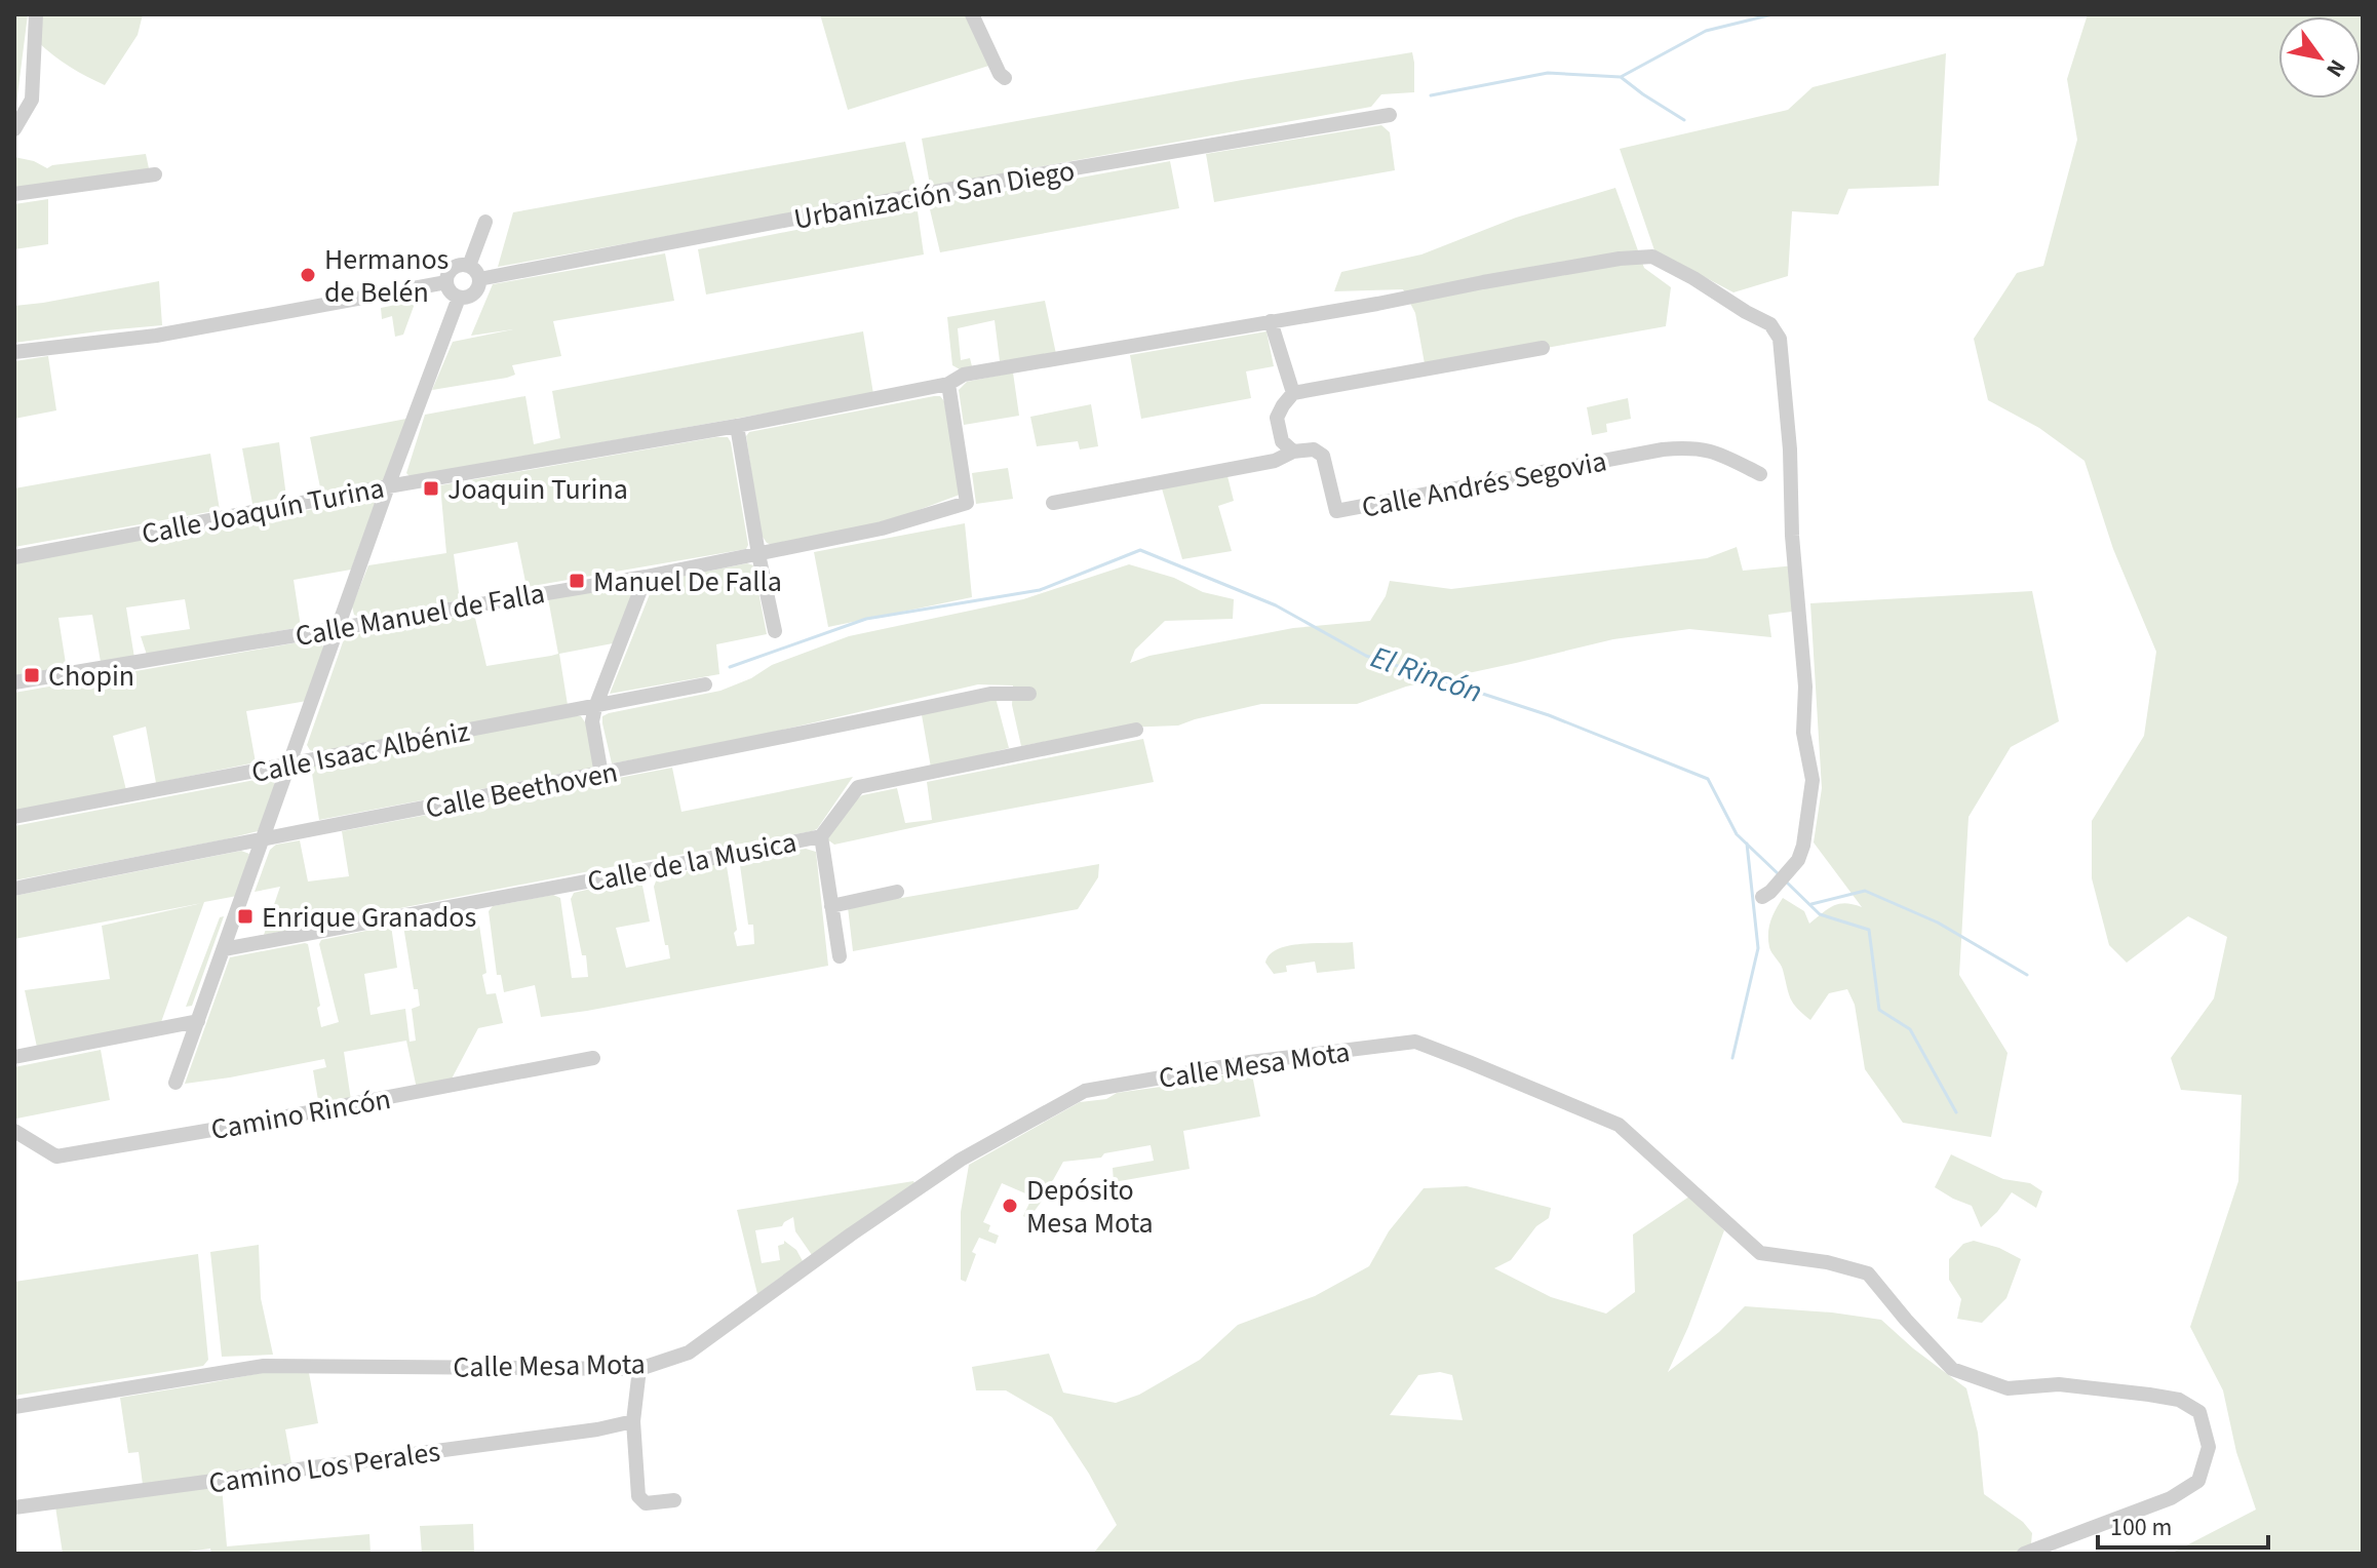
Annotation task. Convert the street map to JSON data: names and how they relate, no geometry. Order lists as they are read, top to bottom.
{
  "streets": {
    "street": [
      "Urbanización San Diego",
      "Calle Andrés Segovia",
      "Calle Joaquín Turina",
      "Calle Manuel de Falla",
      "Calle Isaac Albéniz",
      "Calle Beethoven",
      "Calle de la Musica",
      "Calle Mesa Mota",
      "Camino Rincón",
      "Camino Los Perales"
    ]
  },
  "crossings": [
    ["Calle Joaquín Turina", "Calle Manuel de Falla"]
  ],
  "water": ["El Rincón"],
  "places": {
    "other": ["Hermanos de Belén", "Depósito Mesa Mota"],
    "transit": [
      "Joaquin Turina",
      "Manuel De Falla",
      "Chopin",
      "Enrique Granados"
    ]
  },
  "scale_bar": "100 m",
  "north": "bottom right"
}
